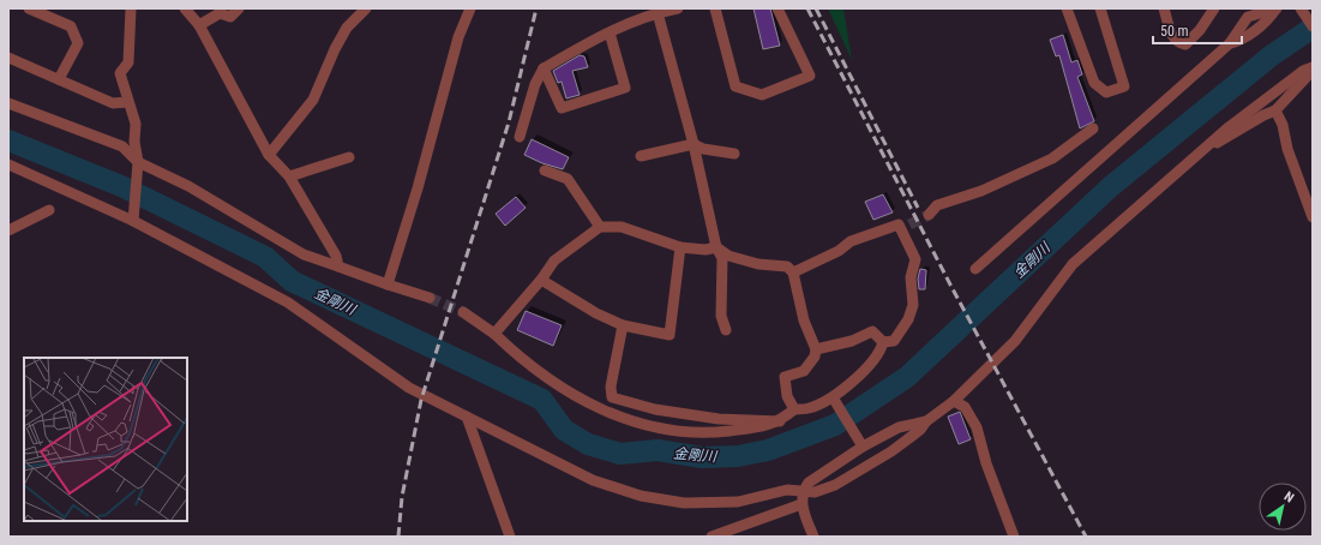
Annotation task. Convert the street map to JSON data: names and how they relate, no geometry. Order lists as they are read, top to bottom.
{
  "water": ["金剛川"],
  "scale_bar": "50 m",
  "north": "top right"
}
